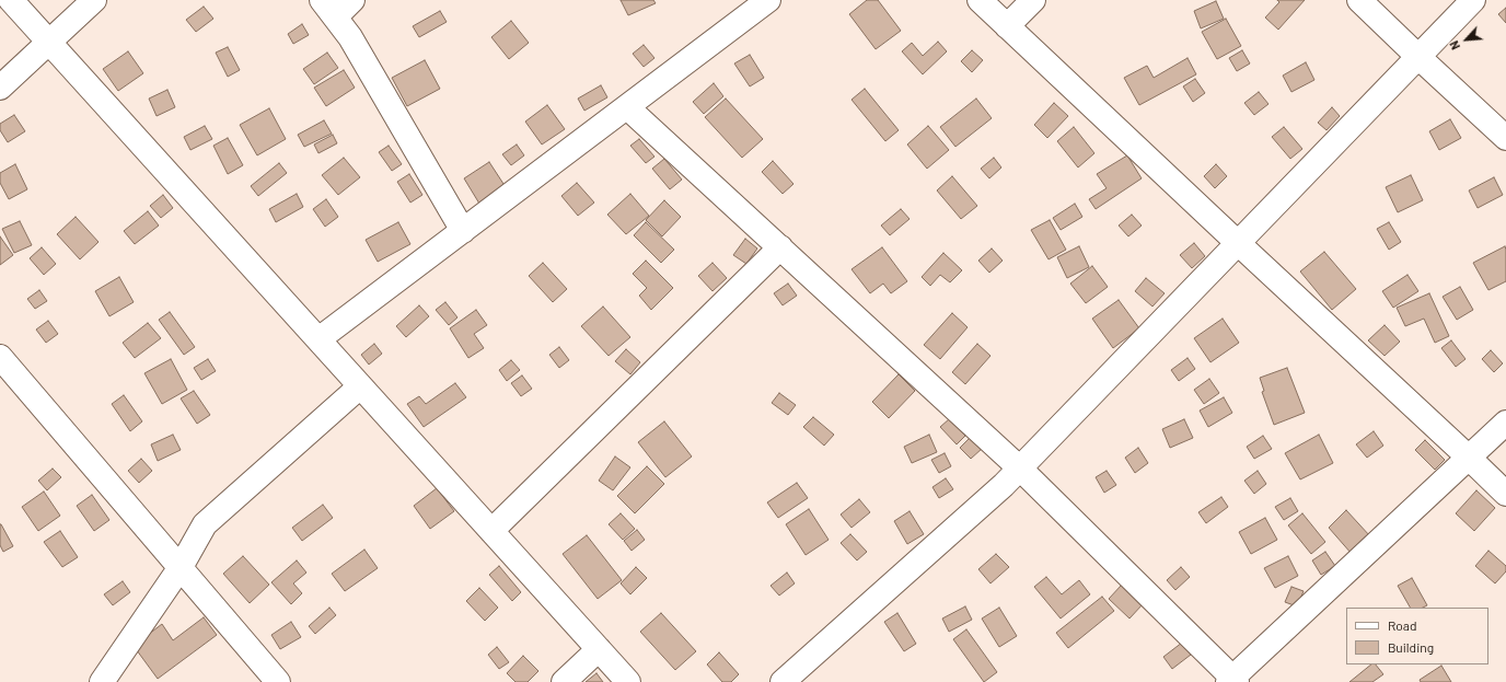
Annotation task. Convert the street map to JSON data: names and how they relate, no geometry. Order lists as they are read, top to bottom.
{
  "legend": ["Road", "Building"],
  "north": "bottom left"
}
